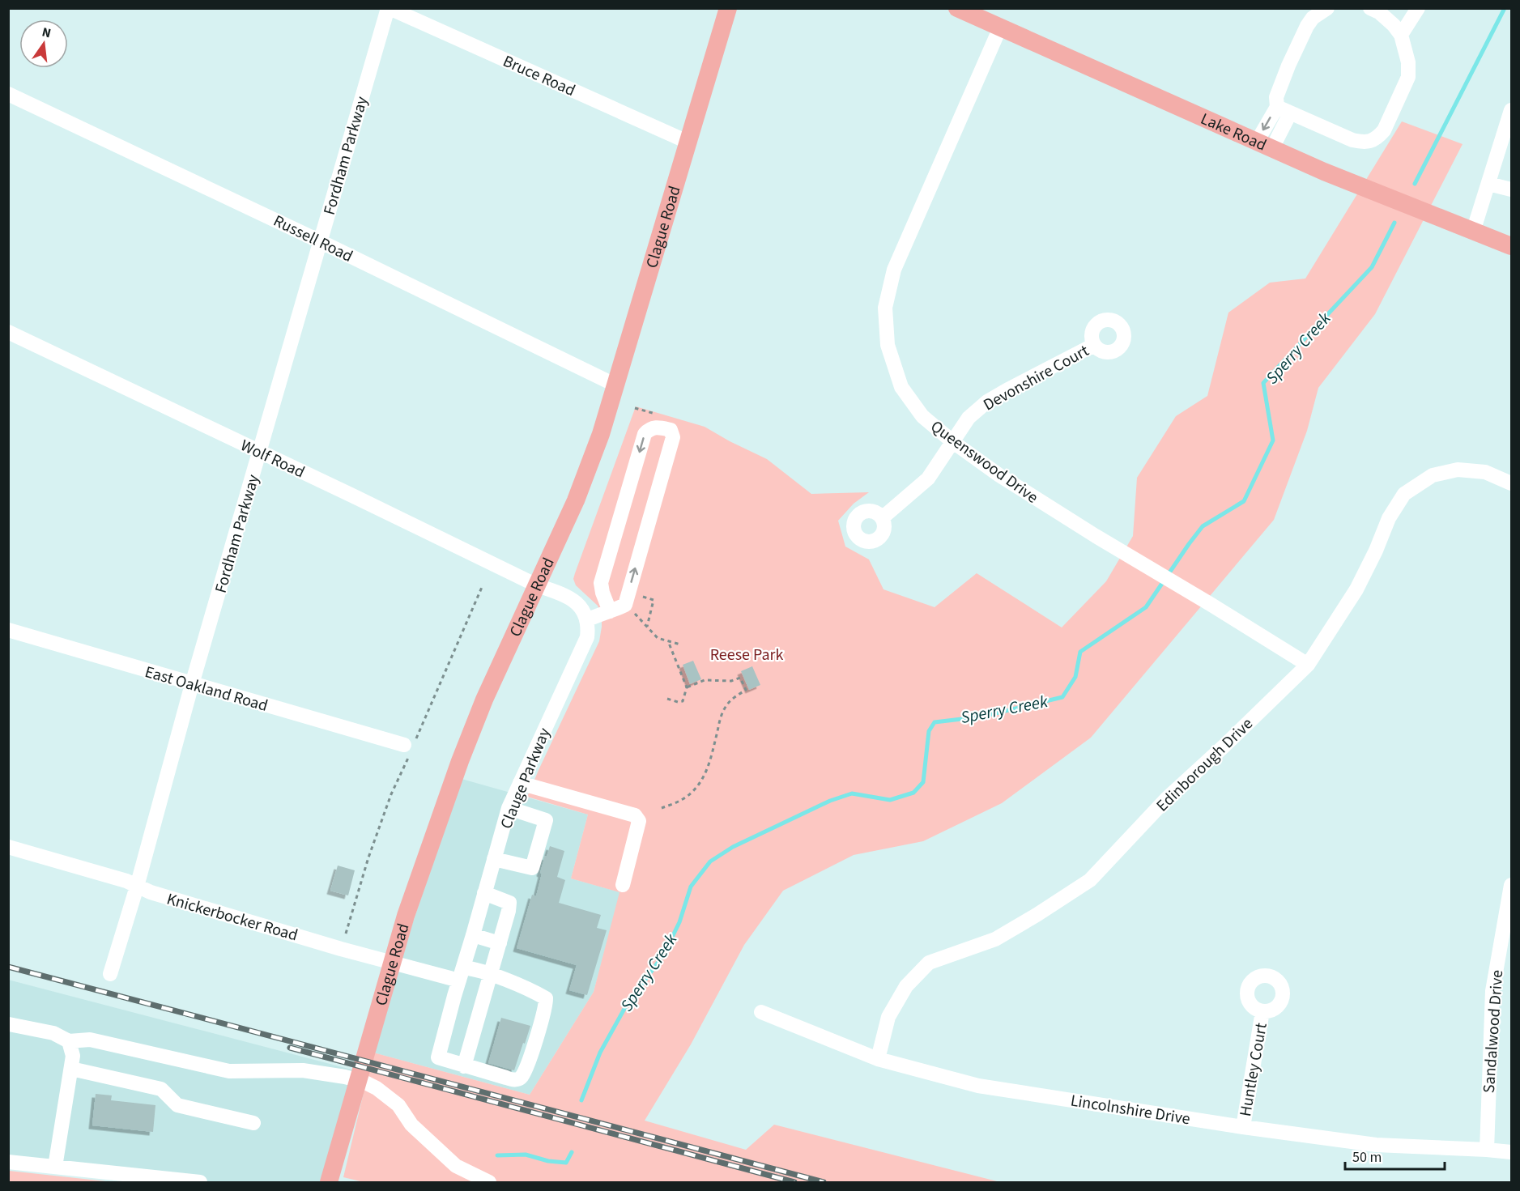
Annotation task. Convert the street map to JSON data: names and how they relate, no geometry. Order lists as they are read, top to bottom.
{
  "streets": {
    "main road": ["Lake Road", "Clague Road"],
    "street": [
      "Bruce Road",
      "Fordham Parkway",
      "Russell Road",
      "Devonshire Court",
      "Wolf Road",
      "Queenswood Drive",
      "East Oakland Road",
      "Edinborough Drive",
      "Clauge Parkway",
      "Knickerbocker Road",
      "Sandalwood Drive",
      "Huntley Court",
      "Lincolnshire Drive"
    ]
  },
  "crossings": [
    ["Bruce Road", "Fordham Parkway"],
    ["Bruce Road", "Clague Road"],
    ["Lake Road", "Queenswood Drive"],
    ["Fordham Parkway", "Russell Road"],
    ["Fordham Parkway", "Wolf Road"],
    ["Fordham Parkway", "East Oakland Road"],
    ["Fordham Parkway", "Knickerbocker Road"],
    ["Clague Road", "Russell Road"],
    ["Clague Road", "Wolf Road"],
    ["Devonshire Court", "Queenswood Drive"],
    ["Queenswood Drive", "Edinborough Drive"],
    ["Edinborough Drive", "Lincolnshire Drive"],
    ["Clauge Parkway", "Knickerbocker Road"],
    ["Sandalwood Drive", "Lincolnshire Drive"],
    ["Huntley Court", "Lincolnshire Drive"]
  ],
  "water": ["Sperry Creek"],
  "parks": ["Reese Park"],
  "scale_bar": "50 m",
  "north": "top"
}
